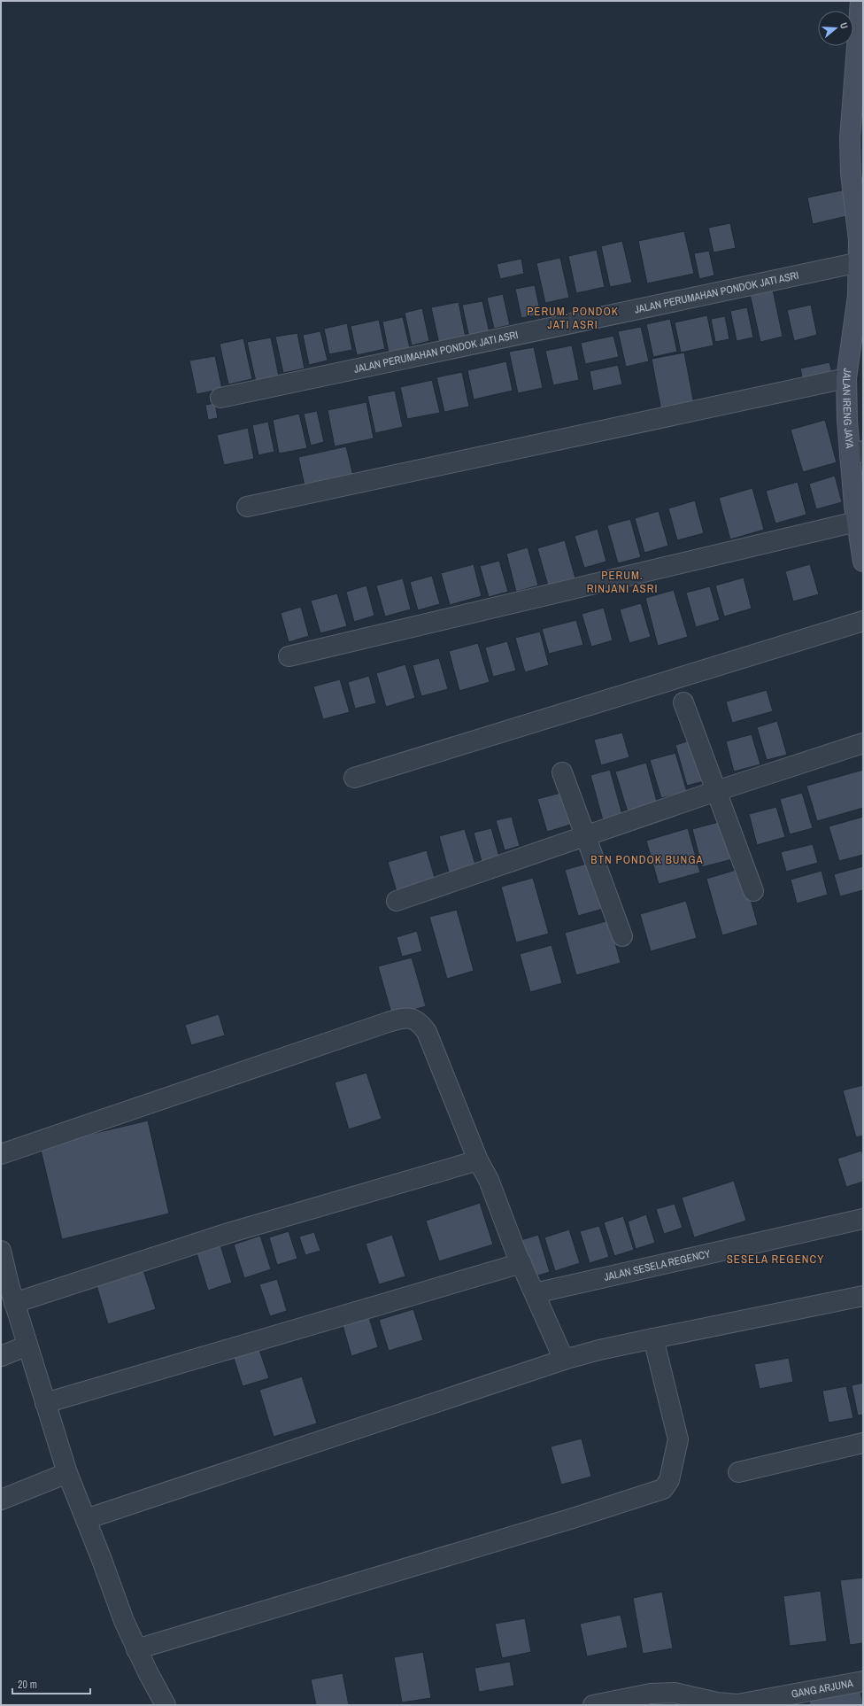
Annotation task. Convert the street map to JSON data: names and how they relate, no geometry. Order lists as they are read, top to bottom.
{
  "streets": {
    "street": [
      "JALAN PERUMAHAN PONDOK JATI ASRI",
      "JALAN IRENG JAYA",
      "JALAN SESELA REGENCY",
      "GANG ARJUNA"
    ]
  },
  "crossings": [
    ["JALAN PERUMAHAN PONDOK JATI ASRI", "JALAN IRENG JAYA"]
  ],
  "districts": [
    "PERUM. PONDOK JATI ASRI",
    "PERUM. RINJANI ASRI",
    "BTN PONDOK BUNGA",
    "SESELA REGENCY"
  ],
  "scale_bar": "20 m",
  "north": "right"
}
